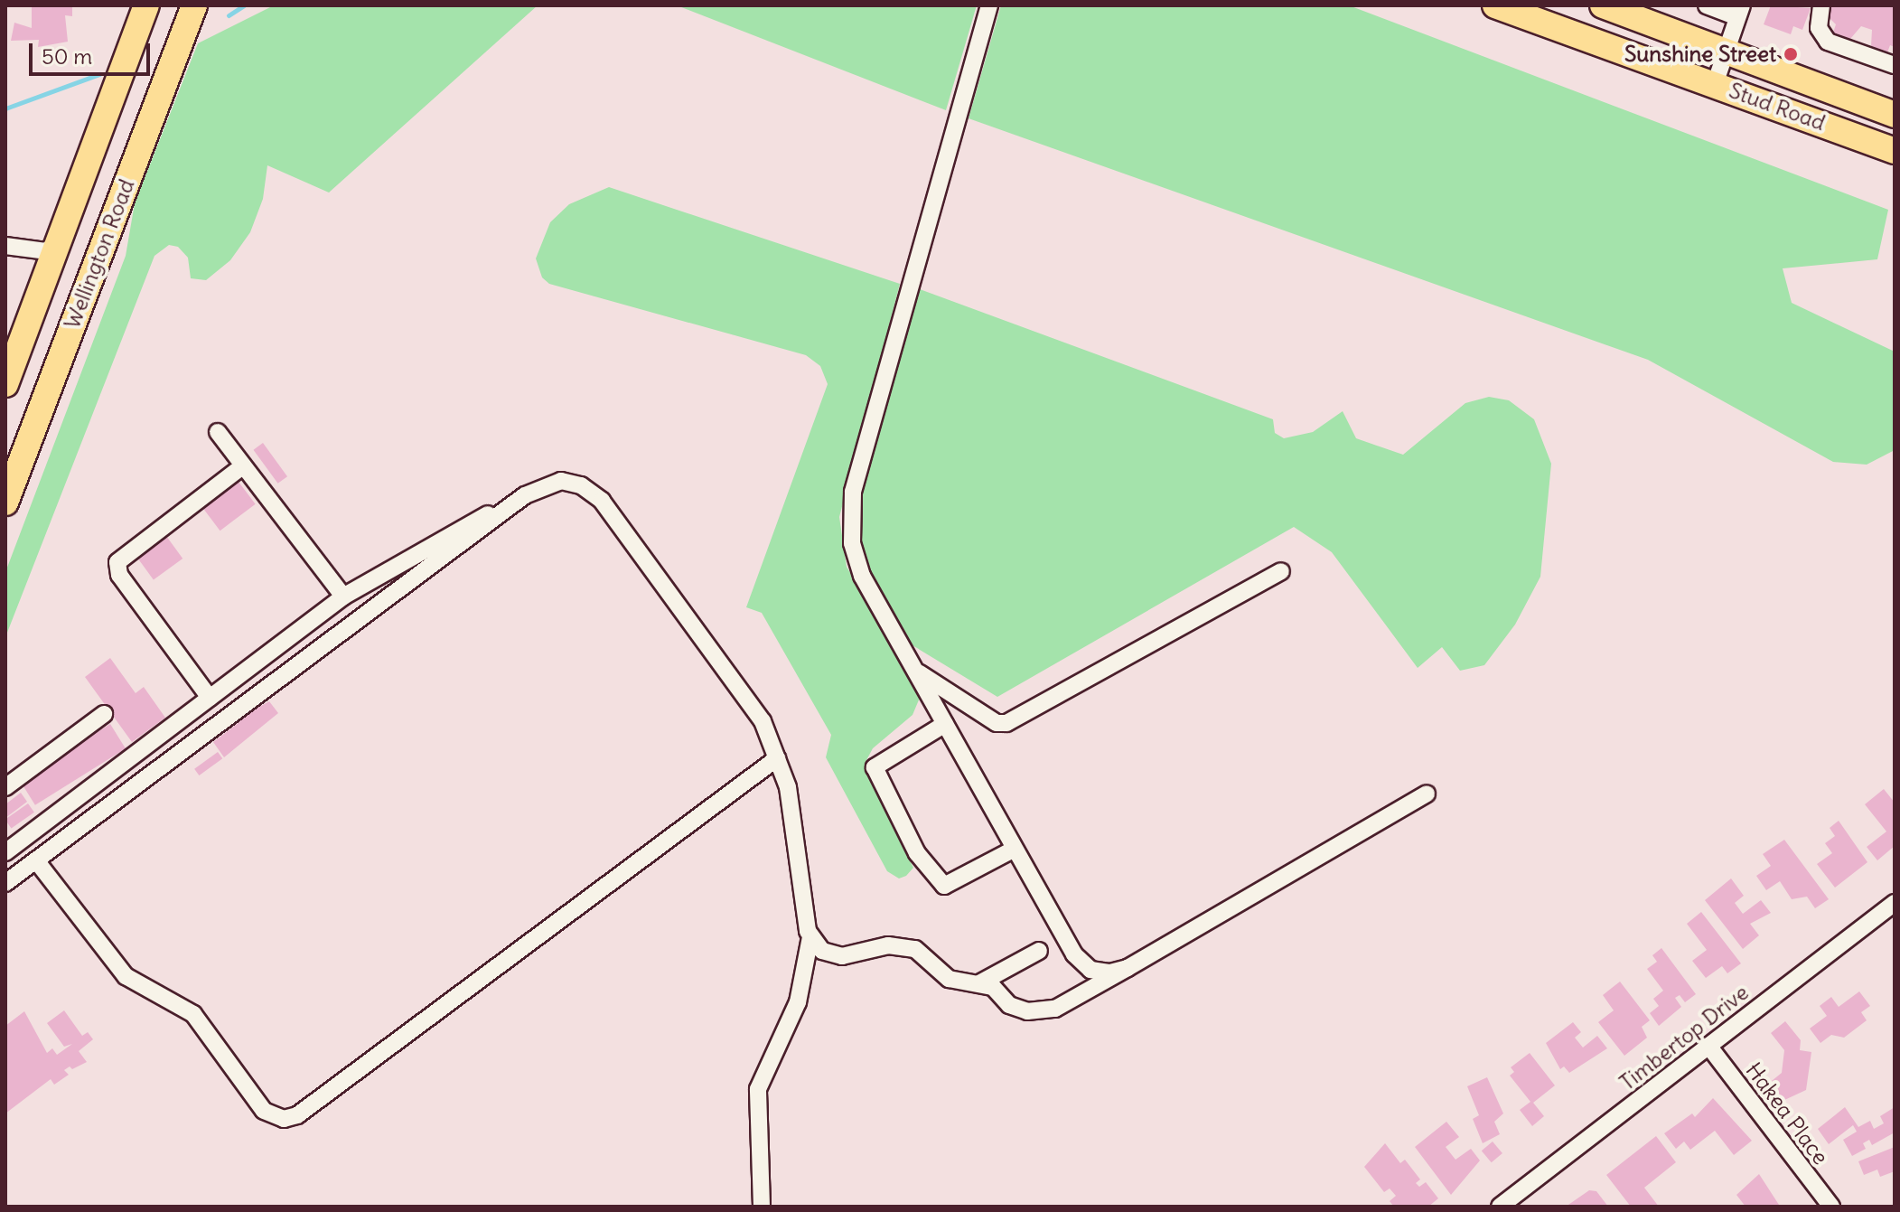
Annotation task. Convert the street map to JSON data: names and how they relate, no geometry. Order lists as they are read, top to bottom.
{
  "streets": {
    "highway": ["Stud Road", "Wellington Road"],
    "street": ["Timbertop Drive", "Hakea Place"]
  },
  "crossings": [
    ["Timbertop Drive", "Hakea Place"]
  ],
  "places": ["Sunshine Street"],
  "scale_bar": "50 m"
}
